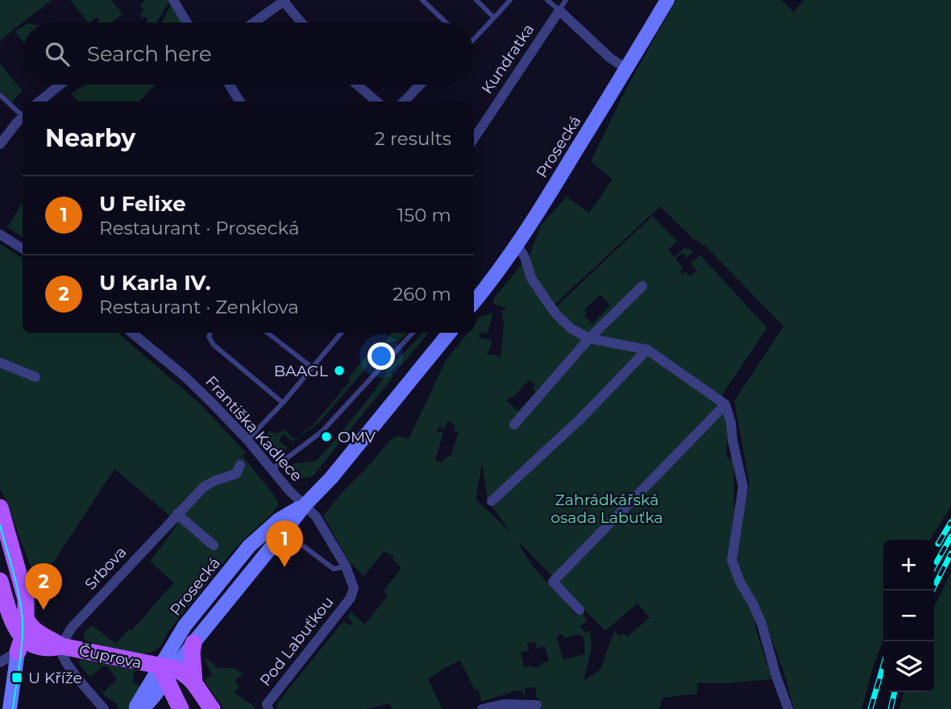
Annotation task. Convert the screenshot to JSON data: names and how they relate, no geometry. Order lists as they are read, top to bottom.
{
  "streets": {
    "main road": ["Prosecká", "Čuprova"],
    "street": [
      "Kundratka",
      "Františka Kadlece",
      "Srbova",
      "Pod Labuťkou"
    ]
  },
  "crossings": [
    ["Prosecká", "Františka Kadlece"],
    ["Prosecká", "Pod Labuťkou"],
    ["Prosecká", "Čuprova"],
    ["Františka Kadlece", "Pod Labuťkou"],
    ["Srbova", "Čuprova"]
  ],
  "parks": ["Zahrádkářská osada Labuťka"],
  "places": {
    "other": ["BAAGL", "OMV"],
    "transit": ["U Kříže"]
  },
  "page": {
    "search": "Search here",
    "heading": ["Nearby", "2 results"],
    "list": [
      {
        "mark": "1",
        "name": "U Felixe",
        "note": "Restaurant · Prosecká",
        "value": "150 m"
      },
      {
        "mark": "2",
        "name": "U Karla IV.",
        "note": "Restaurant · Zenklova",
        "value": "260 m"
      }
    ],
    "pins": ["1", "2"],
    "map_buttons": ["+", "−"]
  }
}
